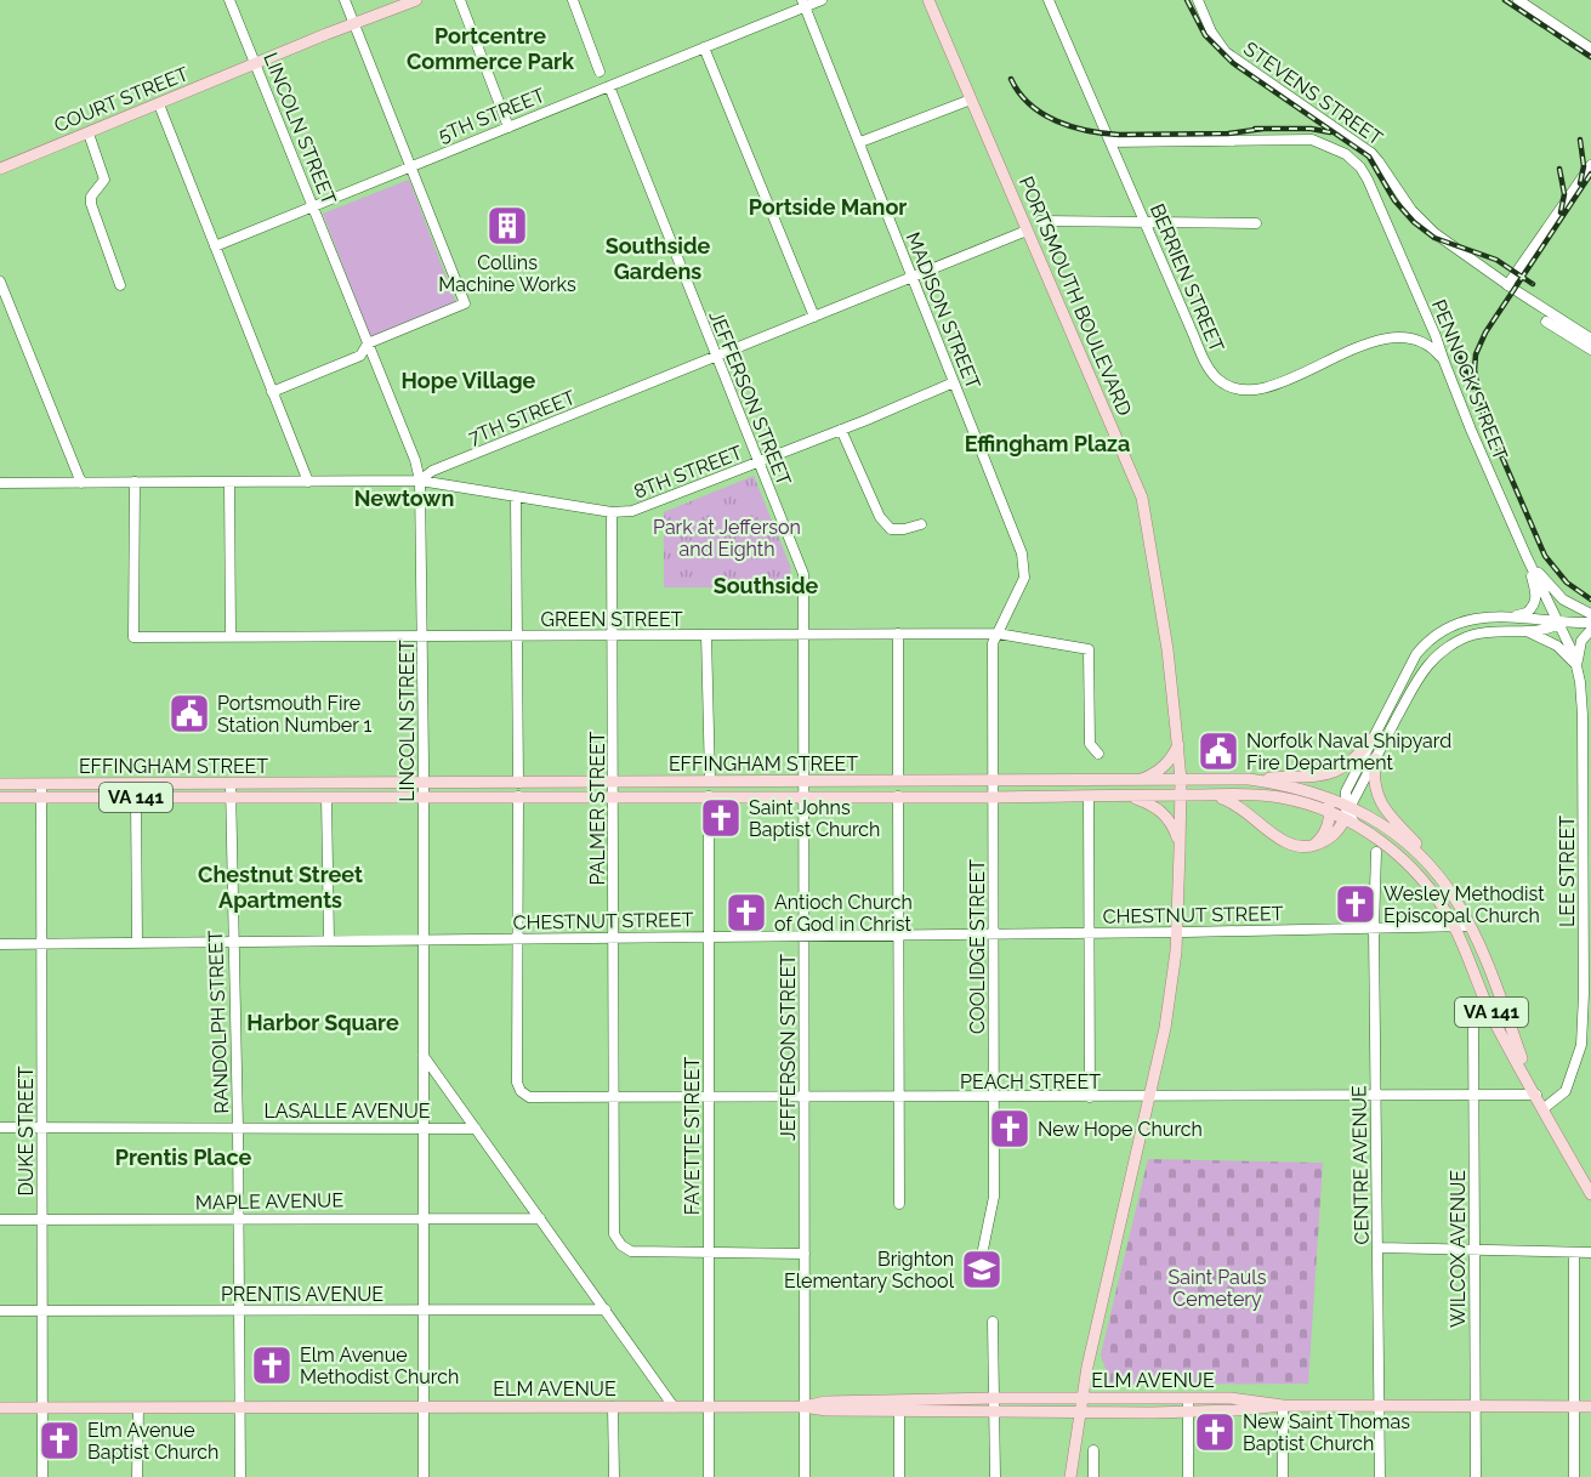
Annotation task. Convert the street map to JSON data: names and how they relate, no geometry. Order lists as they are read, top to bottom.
{
  "streets": {
    "main road": [
      "COURT STREET",
      "PORTSMOUTH BOULEVARD",
      "EFFINGHAM STREET",
      "VA 141",
      "ELM AVENUE"
    ],
    "street": [
      "STEVENS STREET",
      "5TH STREET",
      "LINCOLN STREET",
      "BERRIEN STREET",
      "MADISON STREET",
      "PENNOCK STREET",
      "JEFFERSON STREET",
      "7TH STREET",
      "8TH STREET",
      "GREEN STREET",
      "PALMER STREET",
      "LEE STREET",
      "CHESTNUT STREET",
      "COOLIDGE STREET",
      "RANDOLPH STREET",
      "PEACH STREET",
      "LASALLE AVENUE",
      "DUKE STREET",
      "FAYETTE STREET",
      "CENTRE AVENUE",
      "MAPLE AVENUE",
      "WILCOX AVENUE",
      "PRENTIS AVENUE"
    ]
  },
  "crossings": [
    ["COURT STREET", "LINCOLN STREET"],
    ["5TH STREET", "LINCOLN STREET"],
    ["5TH STREET", "MADISON STREET"],
    ["5TH STREET", "JEFFERSON STREET"],
    ["LINCOLN STREET", "7TH STREET"],
    ["LINCOLN STREET", "8TH STREET"],
    ["LINCOLN STREET", "GREEN STREET"],
    ["LINCOLN STREET", "EFFINGHAM STREET"],
    ["LINCOLN STREET", "CHESTNUT STREET"],
    ["LINCOLN STREET", "LASALLE AVENUE"],
    ["LINCOLN STREET", "MAPLE AVENUE"],
    ["LINCOLN STREET", "PRENTIS AVENUE"],
    ["LINCOLN STREET", "ELM AVENUE"],
    ["BERRIEN STREET", "PENNOCK STREET"],
    ["PORTSMOUTH BOULEVARD", "7TH STREET"],
    ["PORTSMOUTH BOULEVARD", "EFFINGHAM STREET"],
    ["PORTSMOUTH BOULEVARD", "CHESTNUT STREET"],
    ["PORTSMOUTH BOULEVARD", "PEACH STREET"],
    ["PORTSMOUTH BOULEVARD", "ELM AVENUE"],
    ["MADISON STREET", "7TH STREET"],
    ["MADISON STREET", "8TH STREET"],
    ["MADISON STREET", "GREEN STREET"],
    ["MADISON STREET", "COOLIDGE STREET"],
    ["PENNOCK STREET", "LEE STREET"],
    ["JEFFERSON STREET", "7TH STREET"],
    ["JEFFERSON STREET", "8TH STREET"],
    ["JEFFERSON STREET", "GREEN STREET"],
    ["JEFFERSON STREET", "EFFINGHAM STREET"],
    ["JEFFERSON STREET", "CHESTNUT STREET"],
    ["JEFFERSON STREET", "PEACH STREET"],
    ["JEFFERSON STREET", "ELM AVENUE"],
    ["7TH STREET", "8TH STREET"],
    ["7TH STREET", "GREEN STREET"],
    ["8TH STREET", "PALMER STREET"],
    ["GREEN STREET", "PALMER STREET"],
    ["GREEN STREET", "COOLIDGE STREET"],
    ["EFFINGHAM STREET", "VA 141"],
    ["EFFINGHAM STREET", "PALMER STREET"],
    ["EFFINGHAM STREET", "CHESTNUT STREET"],
    ["EFFINGHAM STREET", "COOLIDGE STREET"],
    ["EFFINGHAM STREET", "RANDOLPH STREET"],
    ["EFFINGHAM STREET", "DUKE STREET"],
    ["EFFINGHAM STREET", "FAYETTE STREET"],
    ["VA 141", "LEE STREET"],
    ["VA 141", "CHESTNUT STREET"],
    ["VA 141", "PEACH STREET"],
    ["PALMER STREET", "CHESTNUT STREET"],
    ["PALMER STREET", "PEACH STREET"],
    ["PALMER STREET", "FAYETTE STREET"],
    ["CHESTNUT STREET", "COOLIDGE STREET"],
    ["CHESTNUT STREET", "RANDOLPH STREET"],
    ["CHESTNUT STREET", "PEACH STREET"],
    ["CHESTNUT STREET", "DUKE STREET"],
    ["CHESTNUT STREET", "FAYETTE STREET"],
    ["CHESTNUT STREET", "CENTRE AVENUE"],
    ["COOLIDGE STREET", "PEACH STREET"],
    ["RANDOLPH STREET", "LASALLE AVENUE"],
    ["RANDOLPH STREET", "MAPLE AVENUE"],
    ["RANDOLPH STREET", "PRENTIS AVENUE"],
    ["RANDOLPH STREET", "ELM AVENUE"],
    ["PEACH STREET", "FAYETTE STREET"],
    ["PEACH STREET", "CENTRE AVENUE"],
    ["PEACH STREET", "WILCOX AVENUE"],
    ["LASALLE AVENUE", "DUKE STREET"],
    ["DUKE STREET", "MAPLE AVENUE"],
    ["DUKE STREET", "PRENTIS AVENUE"],
    ["DUKE STREET", "ELM AVENUE"],
    ["FAYETTE STREET", "ELM AVENUE"],
    ["CENTRE AVENUE", "ELM AVENUE"],
    ["WILCOX AVENUE", "ELM AVENUE"]
  ],
  "districts": [
    "Portcentre Commerce Park",
    "Portside Manor",
    "Southside Gardens",
    "Hope Village",
    "Effingham Plaza",
    "Newtown",
    "Southside",
    "Chestnut Street Apartments",
    "Harbor Square",
    "Prentis Place"
  ],
  "parks": ["Park at Jefferson and Eighth", "Saint Pauls Cemetery"],
  "places": {
    "building": ["Collins Machine Works"],
    "public building": ["Portsmouth Fire Station Number 1", "Norfolk Naval Shipyard Fire Department"],
    "church": [
      "Saint Johns Baptist Church",
      "Wesley Methodist Episcopal Church",
      "Antioch Church of God in Christ",
      "New Hope Church",
      "Elm Avenue Methodist Church",
      "New Saint Thomas Baptist Church",
      "Elm Avenue Baptist Church"
    ],
    "school or university": ["Brighton Elementary School"]
  }
}
